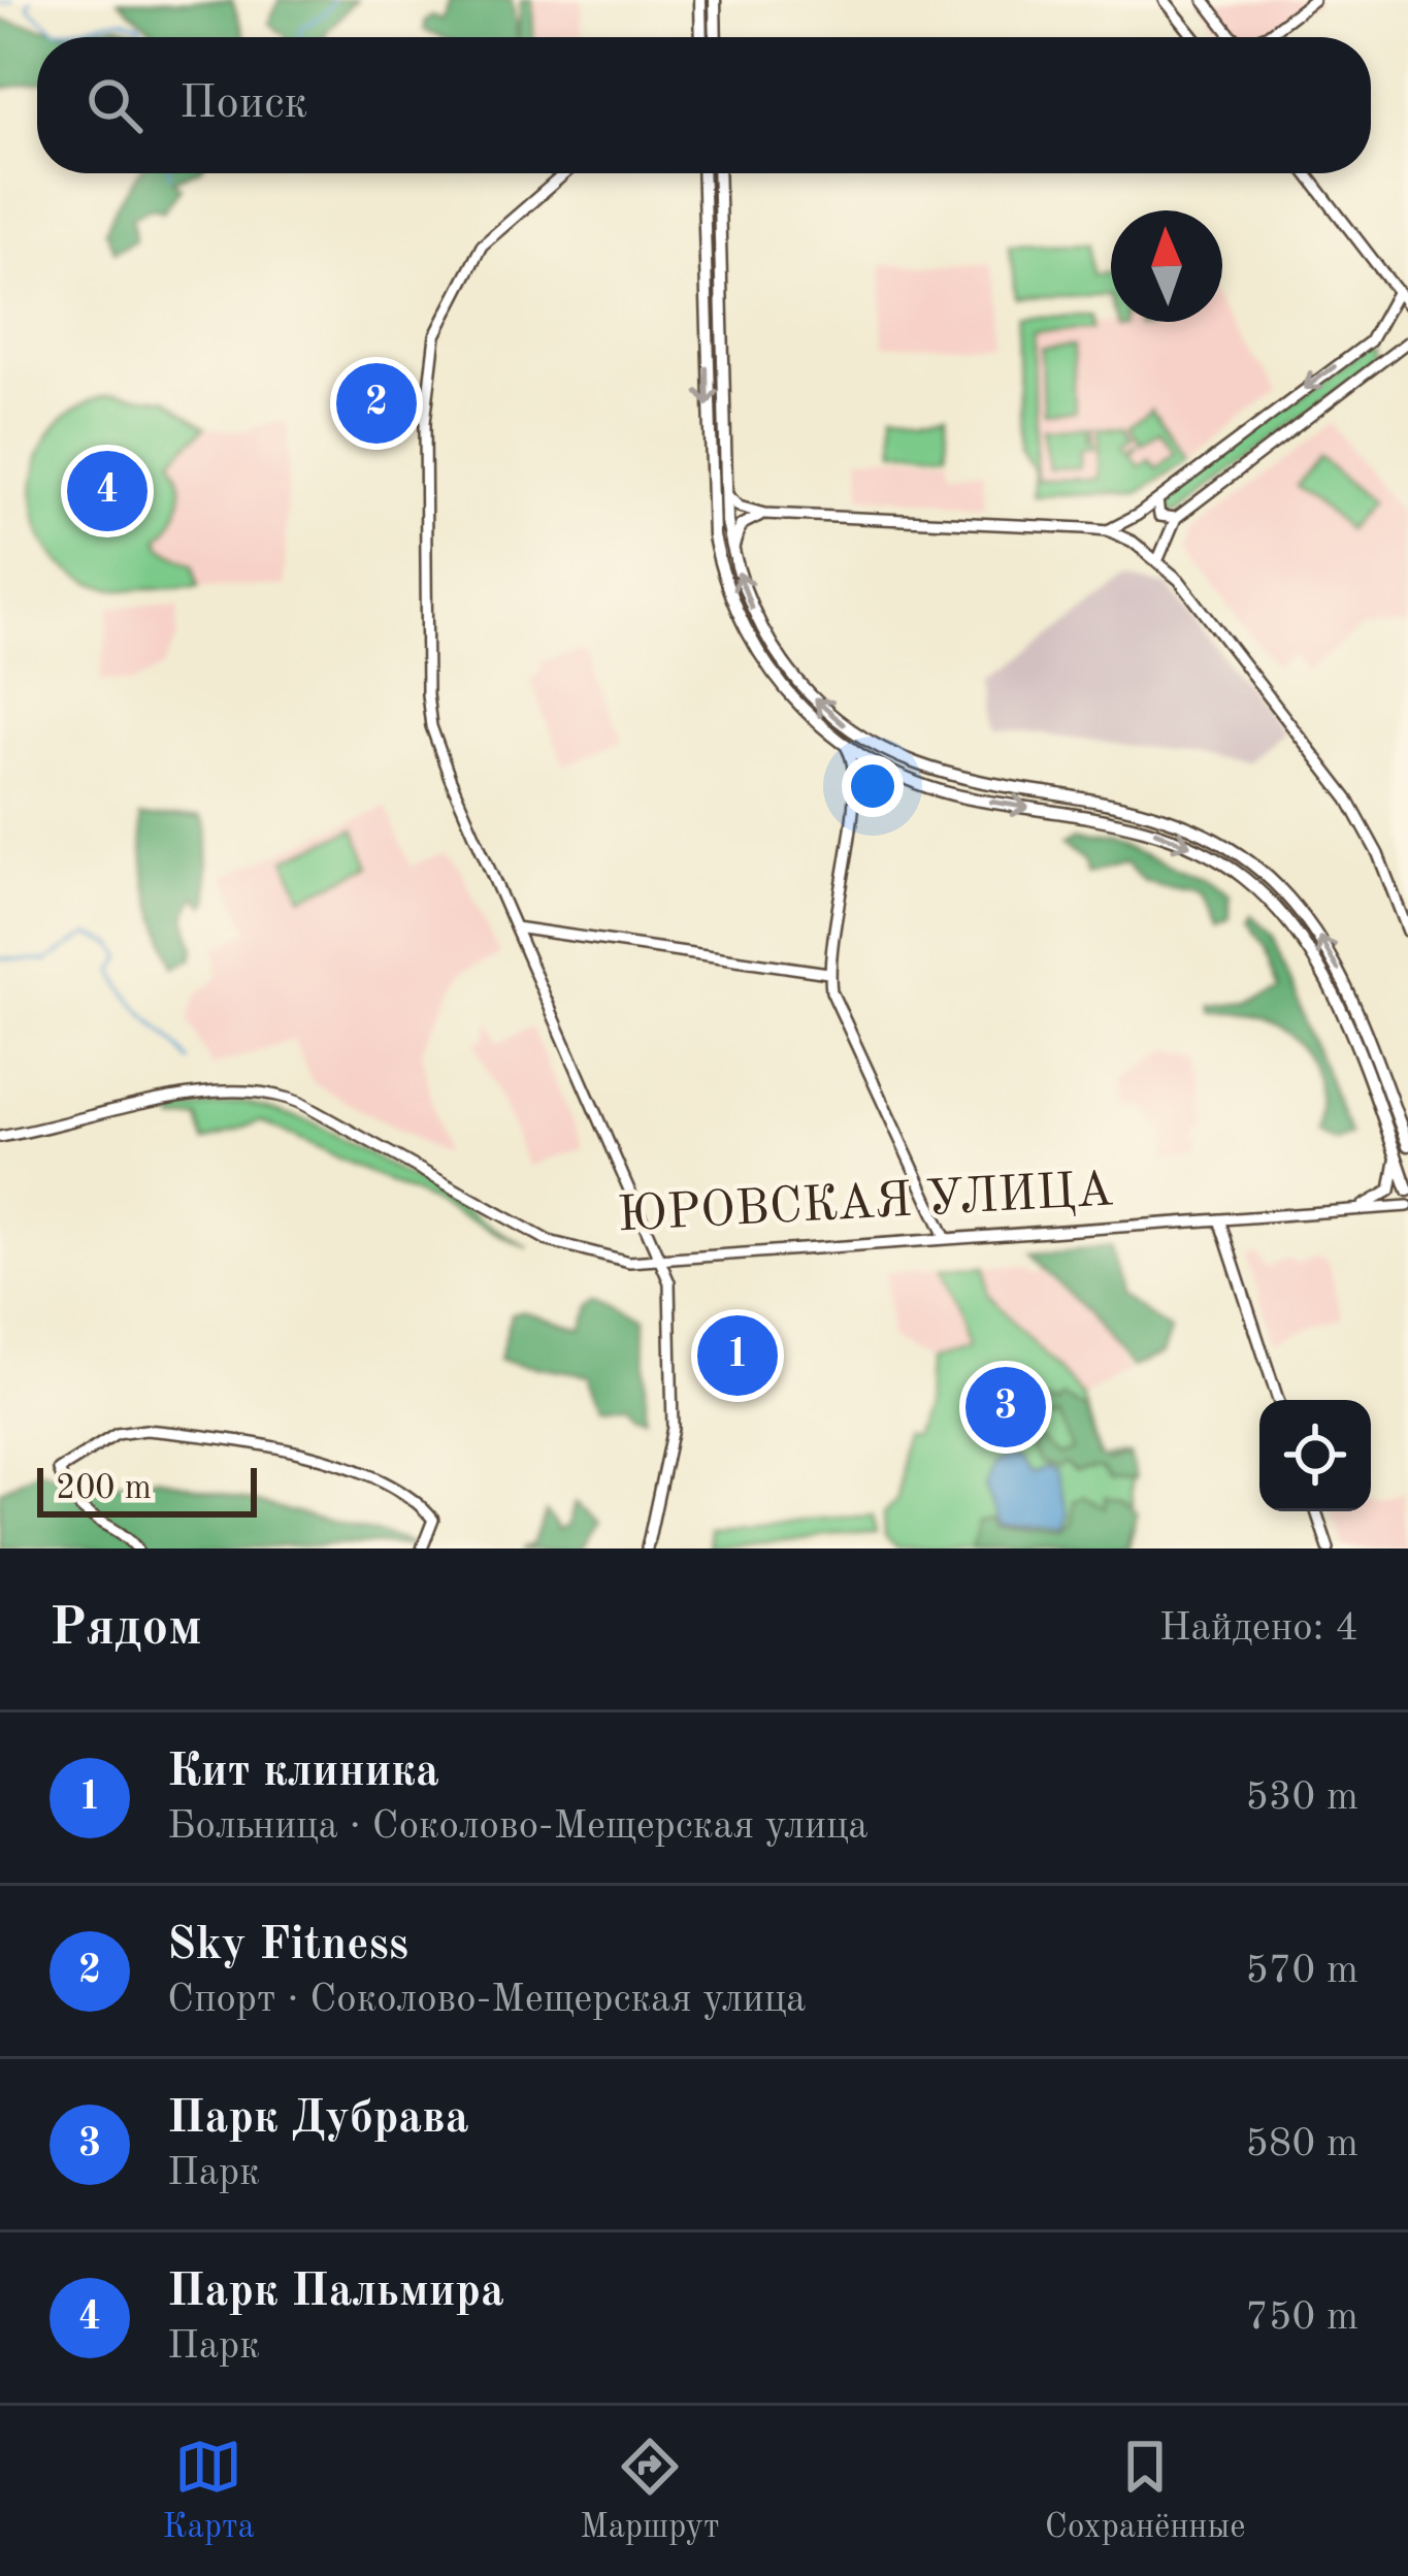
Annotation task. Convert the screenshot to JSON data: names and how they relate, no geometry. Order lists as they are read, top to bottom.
{
  "streets": {
    "street": ["ЮРОВСКАЯ УЛИЦА"]
  },
  "scale_bar": "200 m",
  "north": "top",
  "page": {
    "search": "Поиск",
    "pins": [
      "2",
      "4",
      "1",
      "3"
    ],
    "scale": "200 m",
    "heading": ["Рядом", "Найдено: 4"],
    "list": [
      {
        "mark": "1",
        "name": "Кит клиника",
        "note": "Больница · Соколово-Мещерская улица",
        "value": "530 m"
      },
      {
        "mark": "2",
        "name": "Sky Fitness",
        "note": "Спорт · Соколово-Мещерская улица",
        "value": "570 m"
      },
      {
        "mark": "3",
        "name": "Парк Дубрава",
        "note": "Парк",
        "value": "580 m"
      },
      {
        "mark": "4",
        "name": "Парк Пальмира",
        "note": "Парк",
        "value": "750 m"
      }
    ],
    "nav": ["Карта", "Маршрут", "Сохранённые"]
  }
}
